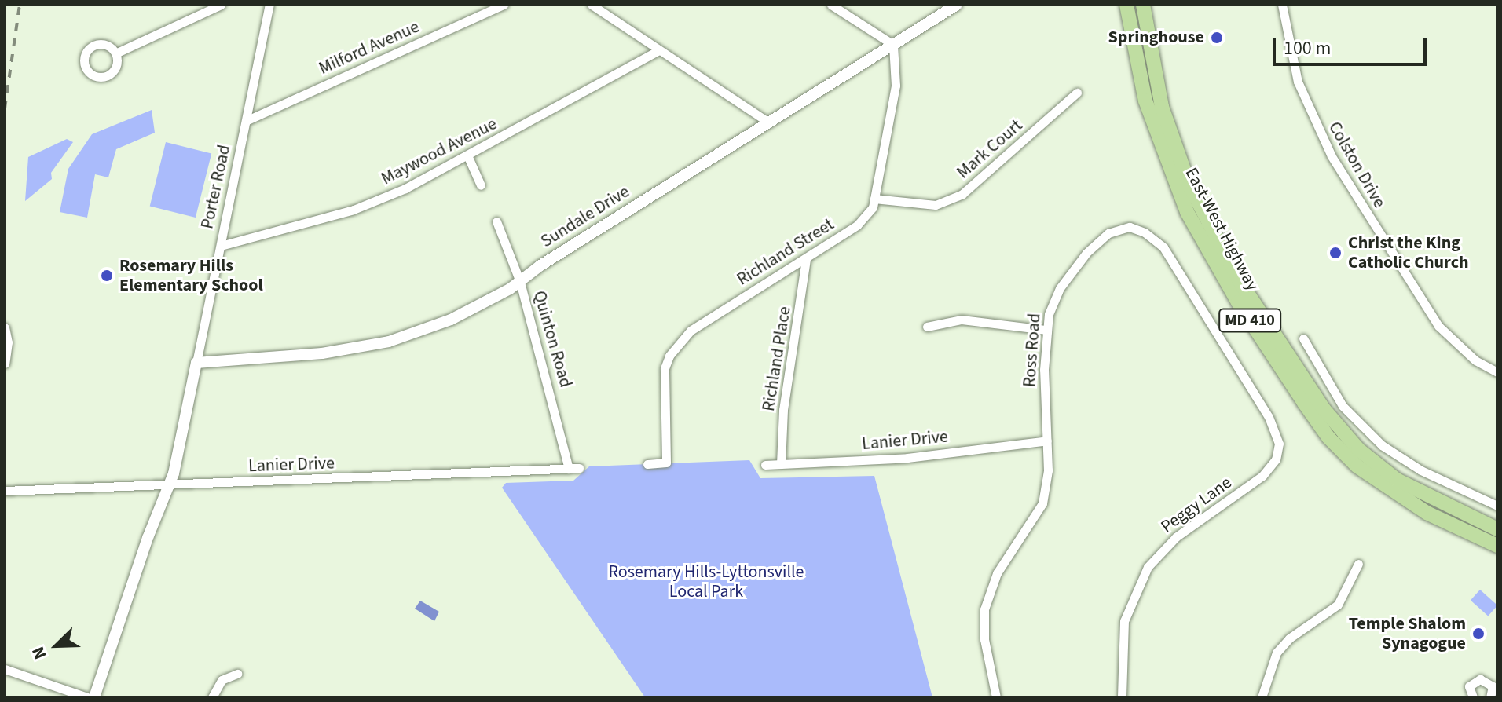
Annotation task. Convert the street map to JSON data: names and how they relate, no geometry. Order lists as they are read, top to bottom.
{
  "streets": {
    "main road": ["East-West Highway", "MD 410"],
    "street": [
      "Milford Avenue",
      "Mark Court",
      "Maywood Avenue",
      "Colston Drive",
      "Porter Road",
      "Sundale Drive",
      "Richland Street",
      "Quinton Road",
      "Ross Road",
      "Richland Place",
      "Lanier Drive",
      "Peggy Lane"
    ]
  },
  "crossings": [
    ["Milford Avenue", "Porter Road"],
    ["Mark Court", "Richland Street"],
    ["Maywood Avenue", "Porter Road"],
    ["Porter Road", "Sundale Drive"],
    ["Porter Road", "Lanier Drive"],
    ["Sundale Drive", "Richland Street"],
    ["Sundale Drive", "Quinton Road"],
    ["Richland Street", "Richland Place"],
    ["Quinton Road", "Lanier Drive"],
    ["Ross Road", "Lanier Drive"],
    ["Ross Road", "Peggy Lane"],
    ["Richland Place", "Lanier Drive"]
  ],
  "parks": ["Rosemary Hills-Lyttonsville Local Park"],
  "places": [
    "Springhouse",
    "Christ the King Catholic Church",
    "Rosemary Hills Elementary School",
    "Temple Shalom Synagogue"
  ],
  "scale_bar": "100 m",
  "north": "bottom left"
}
